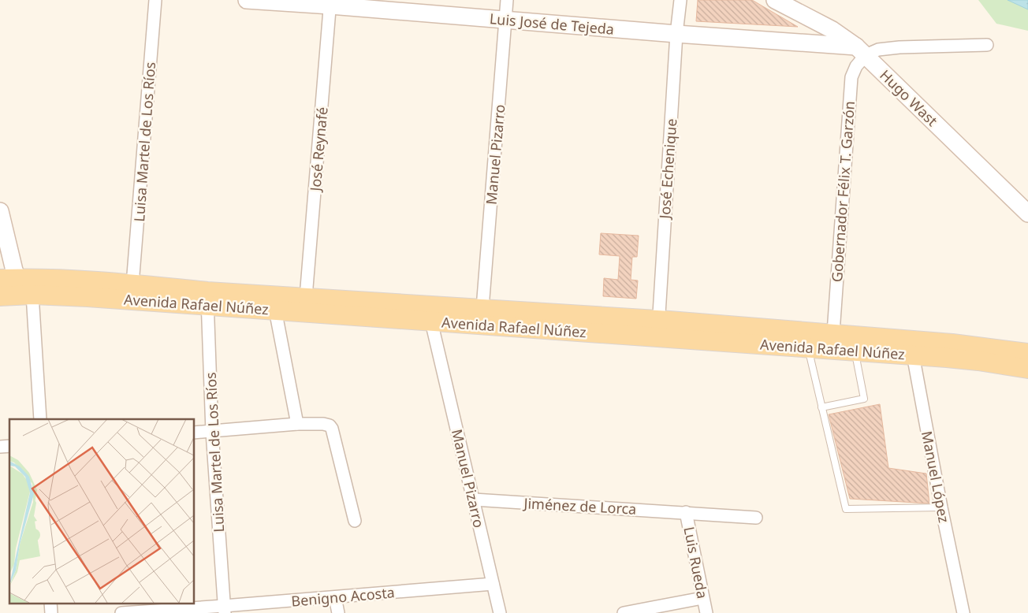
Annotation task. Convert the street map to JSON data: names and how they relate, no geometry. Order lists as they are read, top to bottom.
{
  "streets": {
    "main road": ["Luis José de Tejeda", "Hugo Wast", "Avenida Rafael Núñez"],
    "street": [
      "Luisa Martel de Los Ríos",
      "José Reynafé",
      "Manuel Pizarro",
      "José Echenique",
      "Gobernador Félix T. Garzón",
      "Manuel López",
      "Jiménez de Lorca",
      "Luis Rueda",
      "Benigno Acosta"
    ]
  },
  "crossings": [
    ["Luis José de Tejeda", "Hugo Wast"],
    ["Luis José de Tejeda", "José Reynafé"],
    ["Luis José de Tejeda", "Manuel Pizarro"],
    ["Luis José de Tejeda", "José Echenique"],
    ["Luis José de Tejeda", "Gobernador Félix T. Garzón"],
    ["Hugo Wast", "Gobernador Félix T. Garzón"],
    ["Luisa Martel de Los Ríos", "Avenida Rafael Núñez"],
    ["Luisa Martel de Los Ríos", "Benigno Acosta"],
    ["José Reynafé", "Avenida Rafael Núñez"],
    ["Manuel Pizarro", "Avenida Rafael Núñez"],
    ["Manuel Pizarro", "Jiménez de Lorca"],
    ["Manuel Pizarro", "Benigno Acosta"],
    ["José Echenique", "Avenida Rafael Núñez"],
    ["Gobernador Félix T. Garzón", "Avenida Rafael Núñez"],
    ["Avenida Rafael Núñez", "Manuel López"],
    ["Jiménez de Lorca", "Luis Rueda"]
  ]
}
